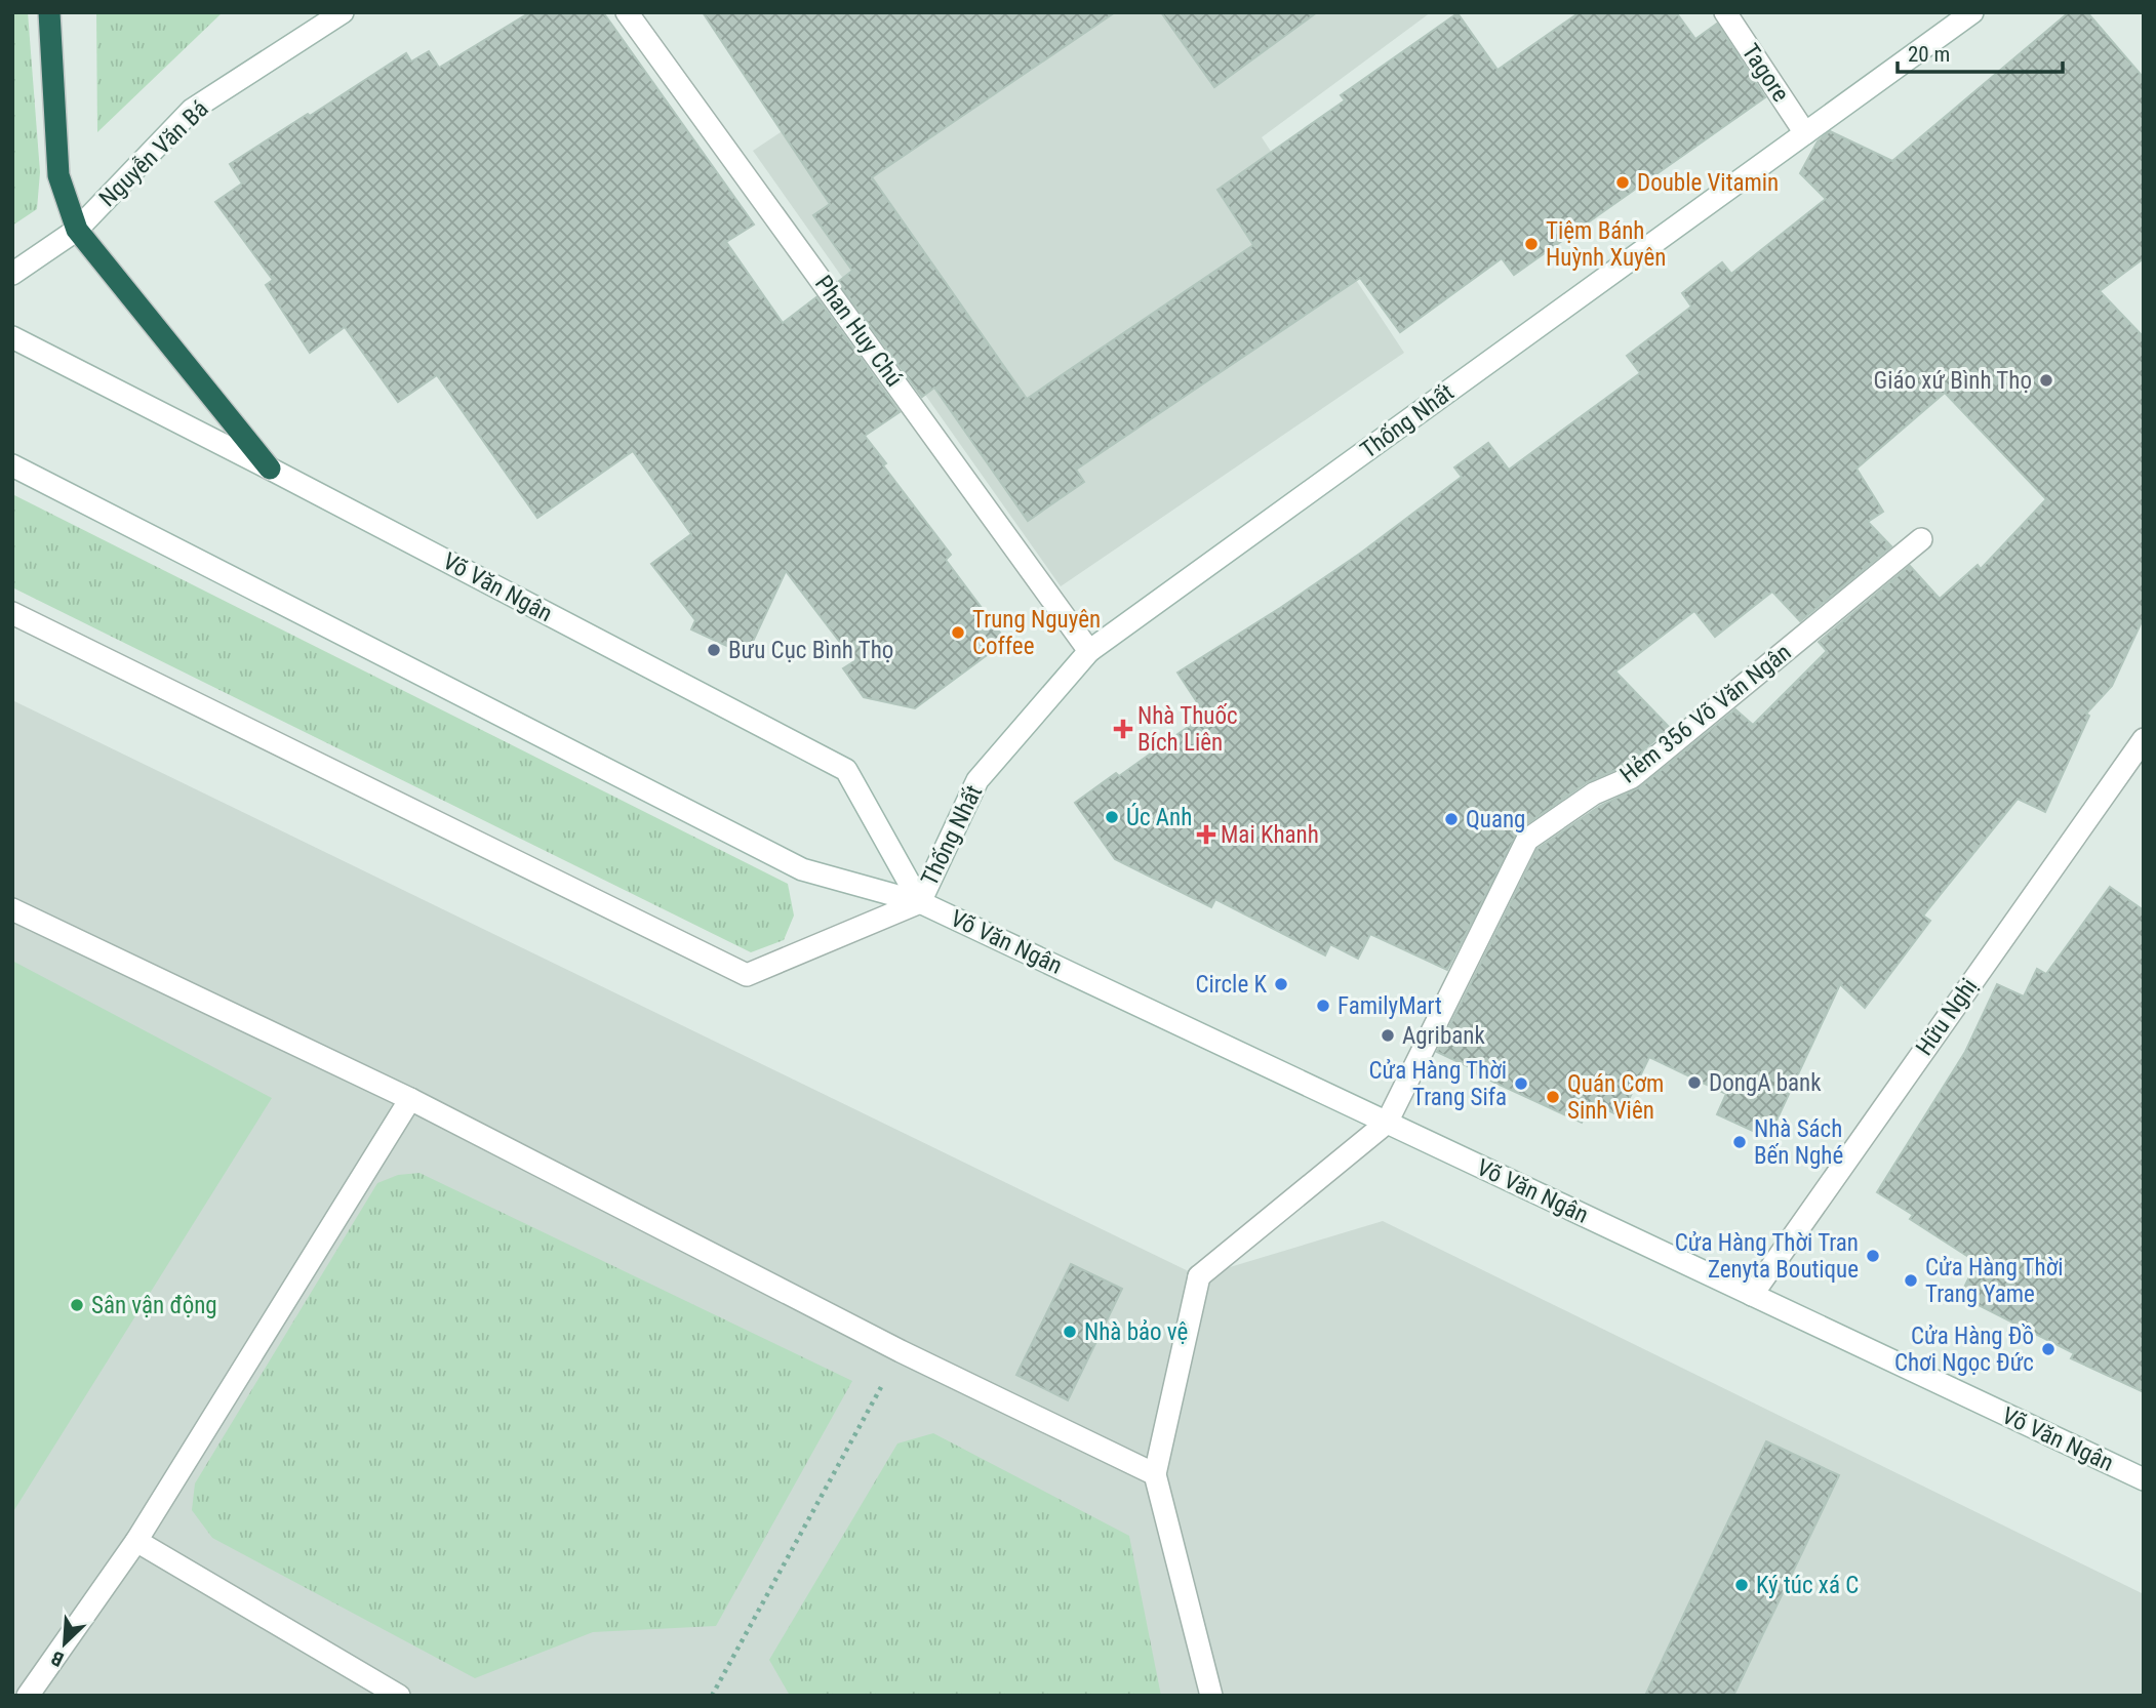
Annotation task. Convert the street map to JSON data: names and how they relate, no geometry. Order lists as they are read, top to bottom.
{
  "streets": {
    "street": [
      "Tagore",
      "Nguyễn Văn Bá",
      "Phan Huy Chú",
      "Thống Nhất",
      "Võ Văn Ngân",
      "Hẻm 356 Võ Văn Ngân",
      "Hữu Nghị"
    ]
  },
  "crossings": [
    ["Tagore", "Thống Nhất"],
    ["Phan Huy Chú", "Thống Nhất"],
    ["Thống Nhất", "Võ Văn Ngân"],
    ["Võ Văn Ngân", "Hẻm 356 Võ Văn Ngân"],
    ["Võ Văn Ngân", "Hữu Nghị"]
  ],
  "places": {
    "other": [
      "Double Vitamin",
      "Tiệm Bánh Huỳnh Xuyên",
      "Giáo xứ Bình Thọ",
      "Trung Nguyên Coffee",
      "Bưu Cục Bình Thọ",
      "Úc Anh",
      "Quang",
      "Circle K",
      "FamilyMart",
      "Agribank",
      "DongA bank",
      "Cửa Hàng Thời Trang Sifa",
      "Quán Cơm Sinh Viên",
      "Nhà Sách Bến Nghé",
      "Cửa Hàng Thời Tran Zenyta Boutique",
      "Cửa Hàng Thời Trang Yame",
      "Sân vận động",
      "Nhà bảo vệ",
      "Cửa Hàng Đồ Chơi Ngọc Đức",
      "Ký túc xá C"
    ],
    "health": ["Nhà Thuốc Bích Liên", "Mai Khanh"]
  },
  "scale_bar": "20 m",
  "north": "bottom left"
}
